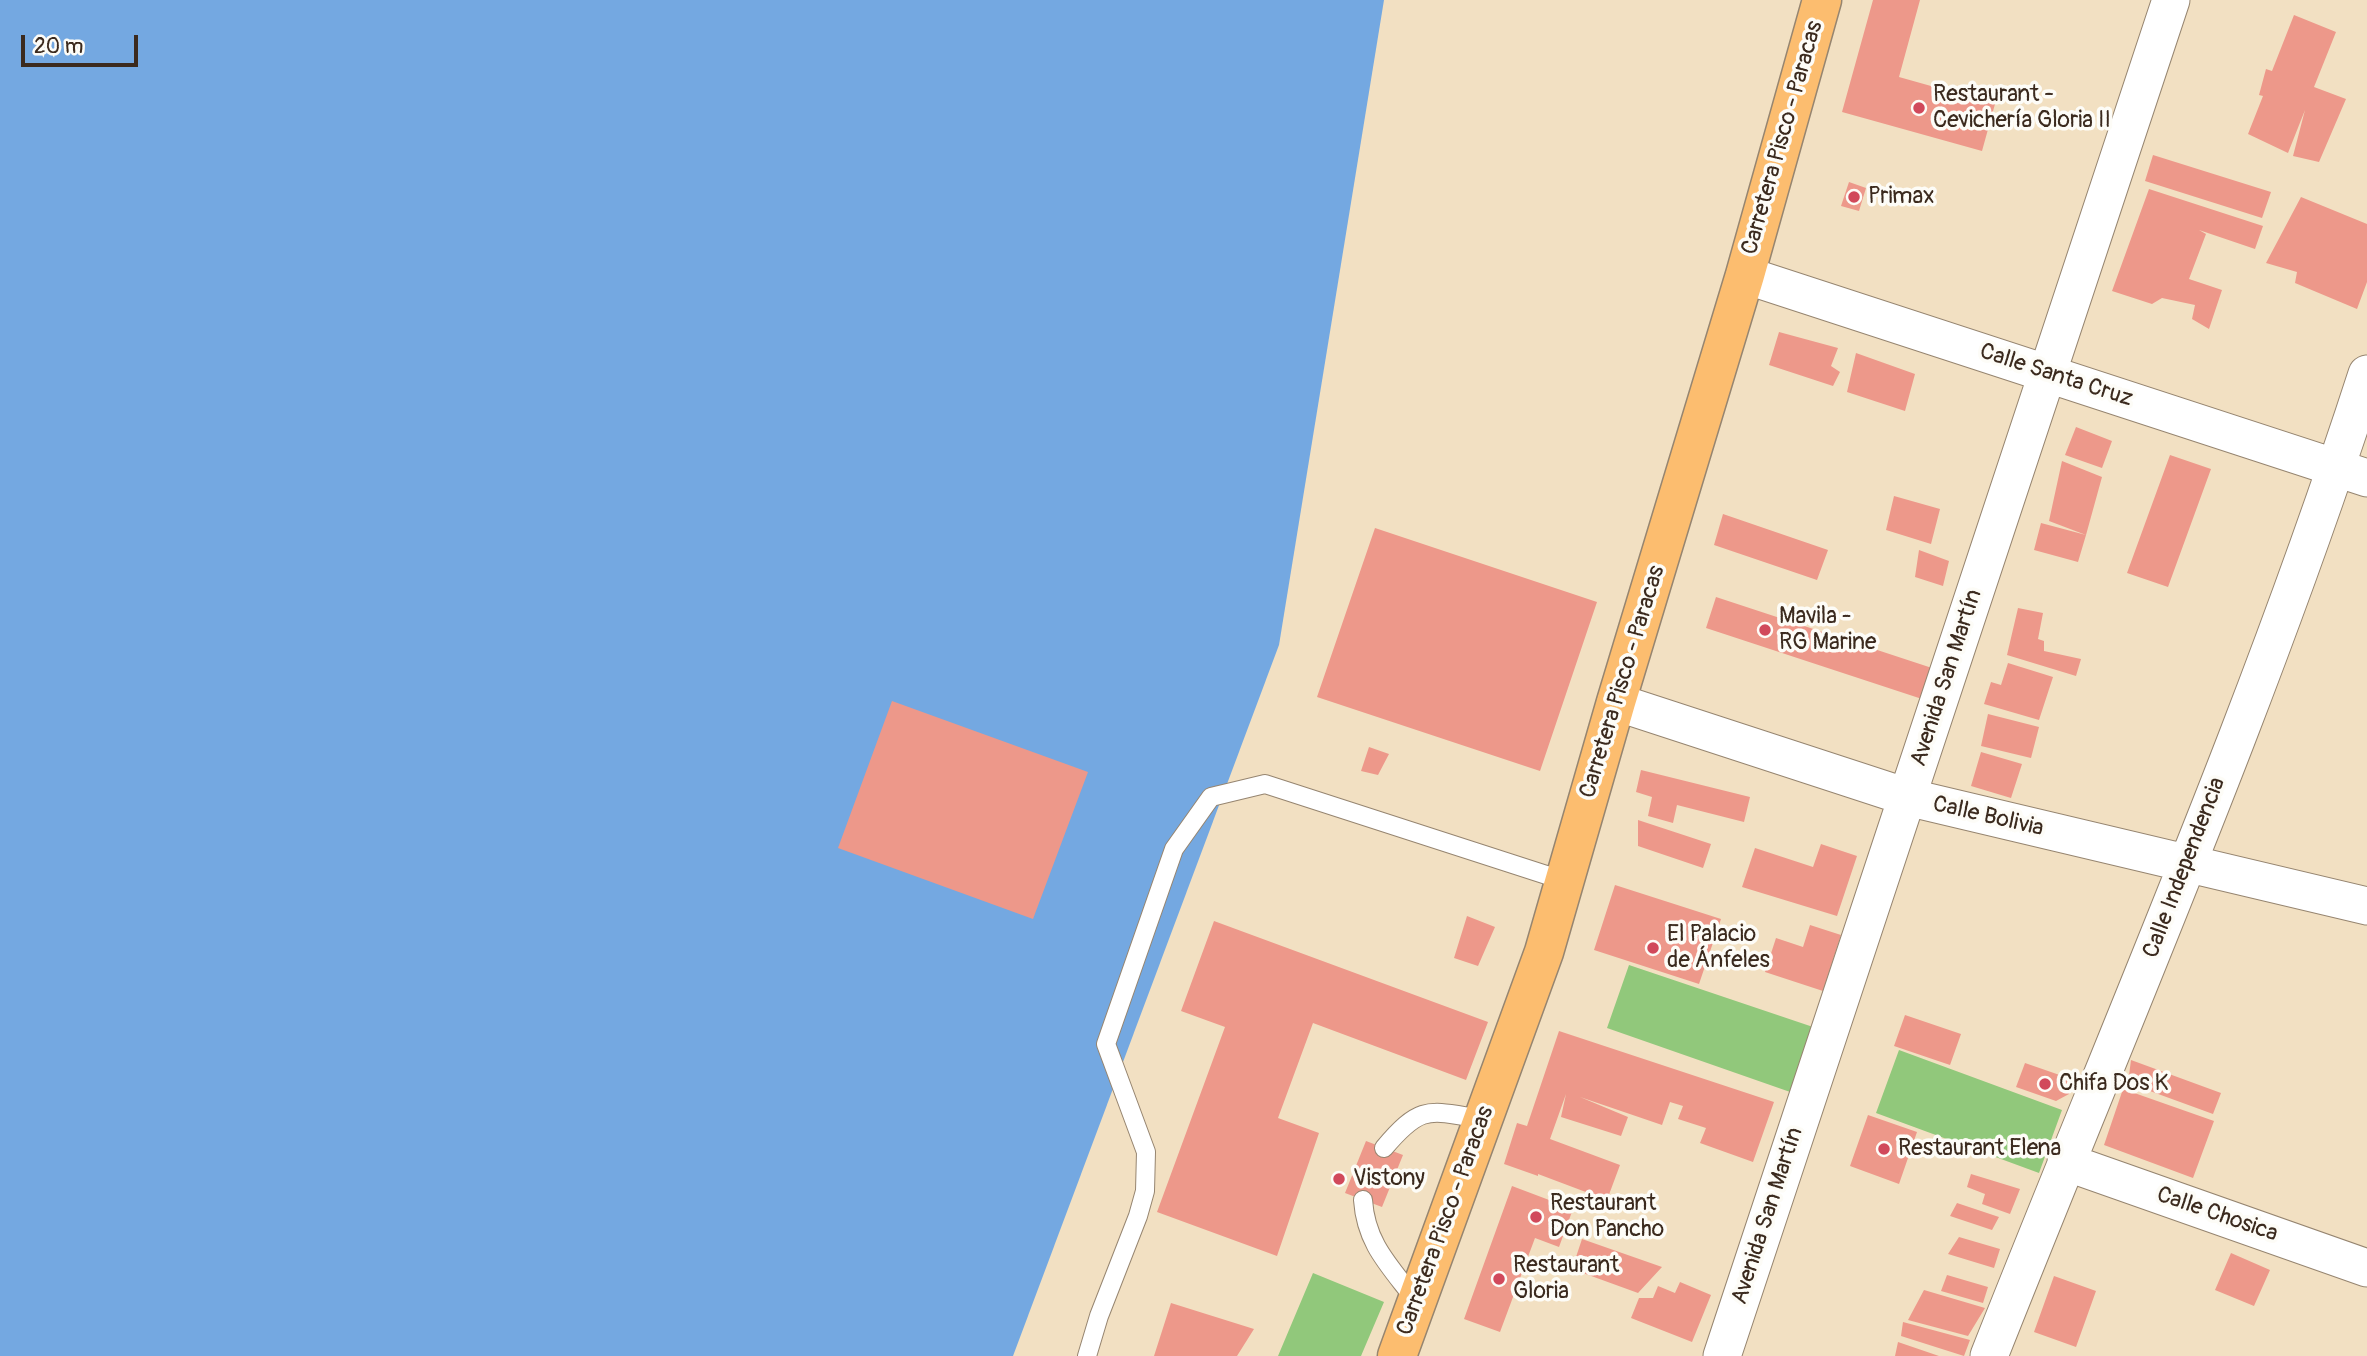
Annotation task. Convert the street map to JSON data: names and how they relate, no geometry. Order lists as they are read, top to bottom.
{
  "streets": {
    "main road": ["Carretera Pisco - Paracas"],
    "street": [
      "Calle Santa Cruz",
      "Avenida San Martín",
      "Calle Bolivia",
      "Calle Independencia",
      "Calle Chosica"
    ]
  },
  "crossings": [
    ["Carretera Pisco - Paracas", "Calle Santa Cruz"],
    ["Carretera Pisco - Paracas", "Calle Bolivia"],
    ["Calle Santa Cruz", "Avenida San Martín"],
    ["Calle Santa Cruz", "Calle Independencia"],
    ["Avenida San Martín", "Calle Bolivia"],
    ["Calle Bolivia", "Calle Independencia"],
    ["Calle Independencia", "Calle Chosica"]
  ],
  "places": [
    "Restaurant - Cevichería Gloria II",
    "Primax",
    "Mavila - RG Marine",
    "El Palacio de Ánfeles",
    "Chifa Dos K",
    "Restaurant Elena",
    "Vistony",
    "Restaurant Don Pancho",
    "Restaurant Gloria"
  ],
  "scale_bar": "20 m"
}
